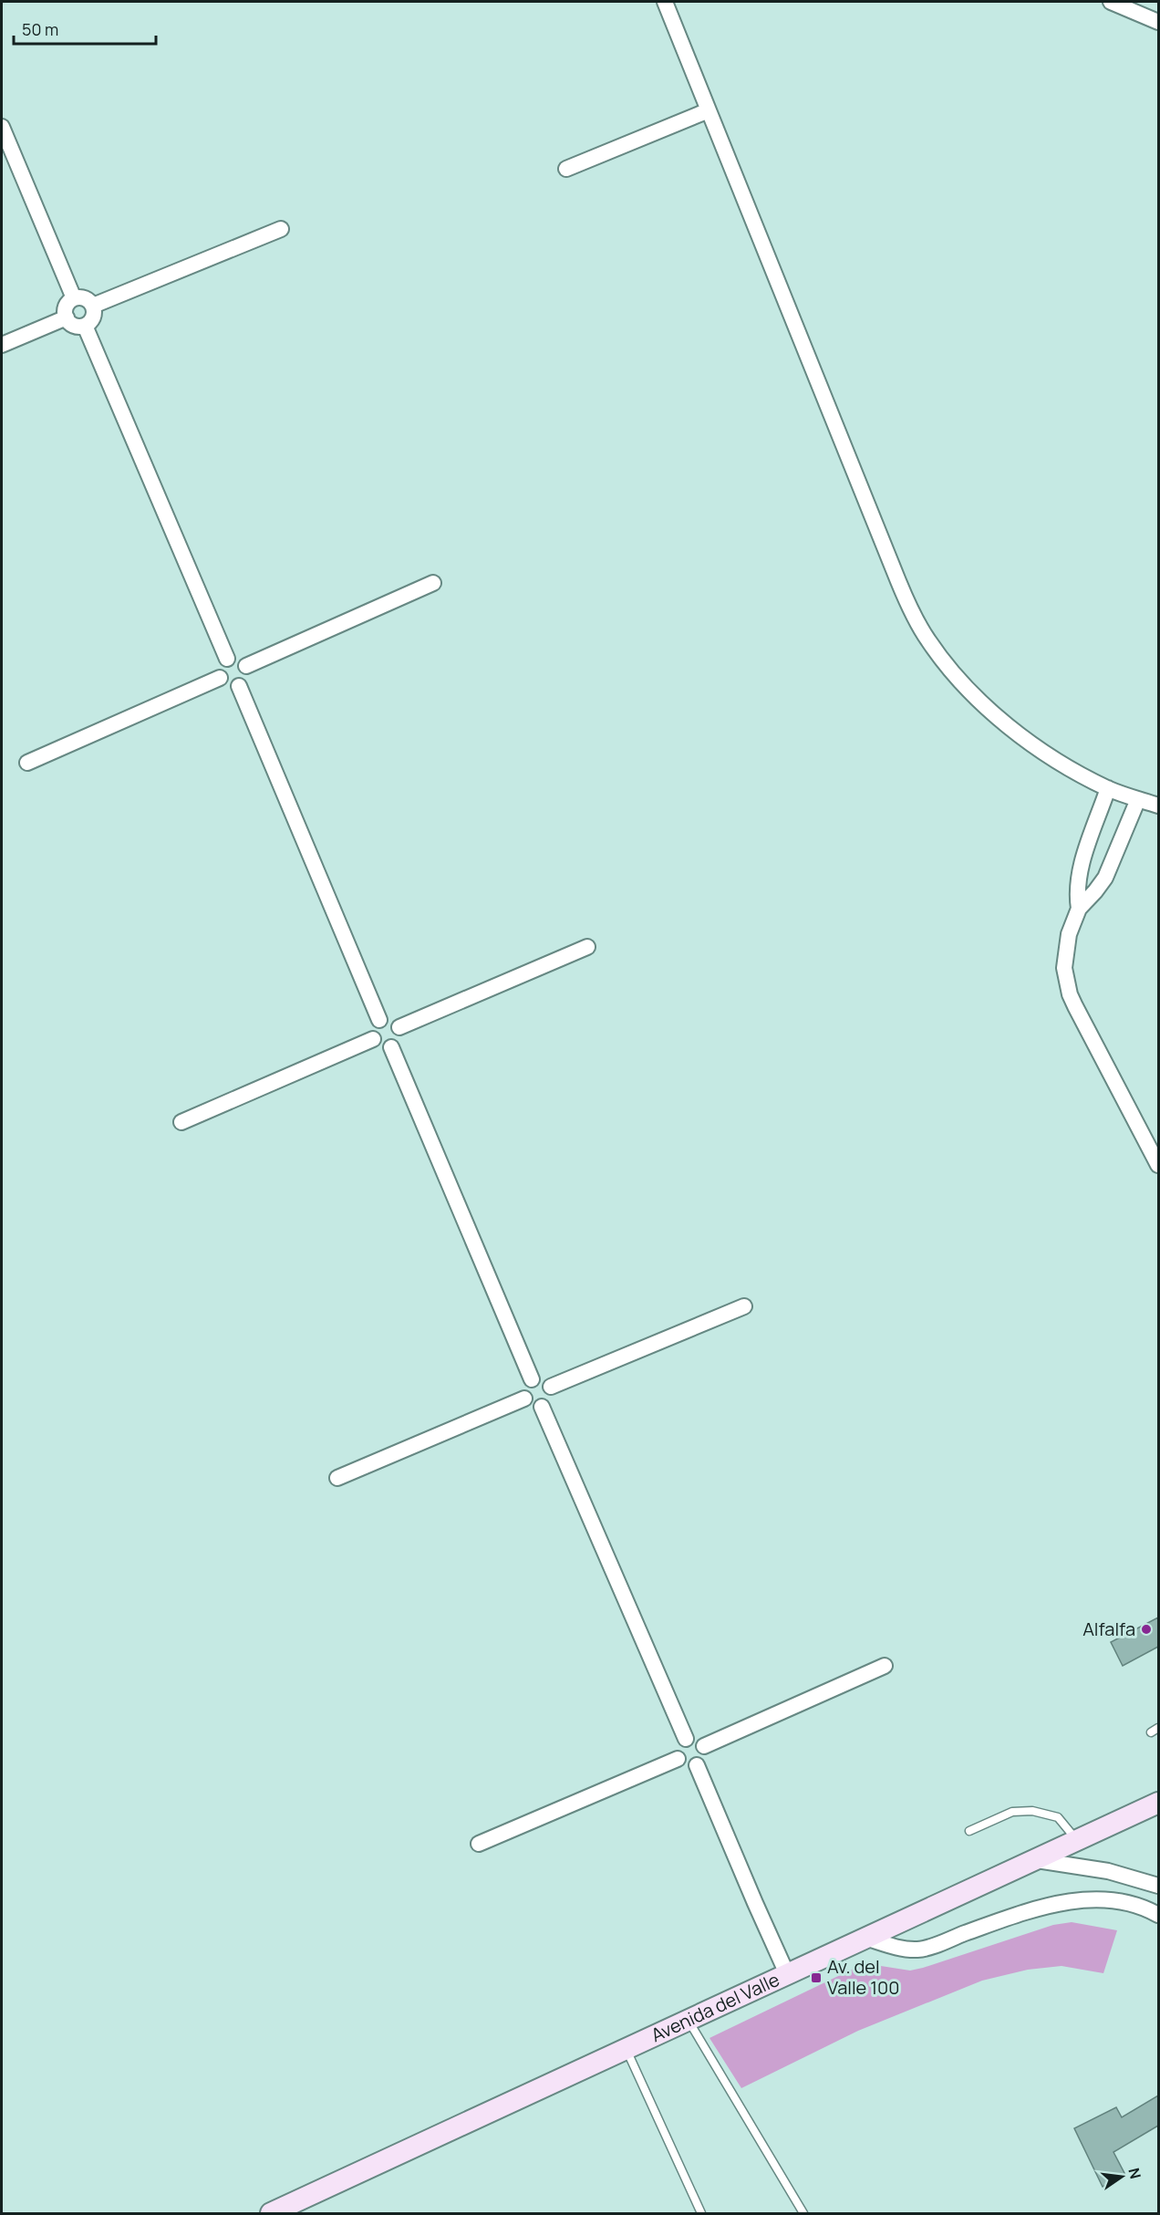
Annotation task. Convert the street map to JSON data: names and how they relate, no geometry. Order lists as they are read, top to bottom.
{
  "streets": {
    "street": ["Avenida del Valle"]
  },
  "places": {
    "other": ["Alfalfa"],
    "transit": ["Av. del Valle 100"]
  },
  "scale_bar": "50 m",
  "north": "right"
}
